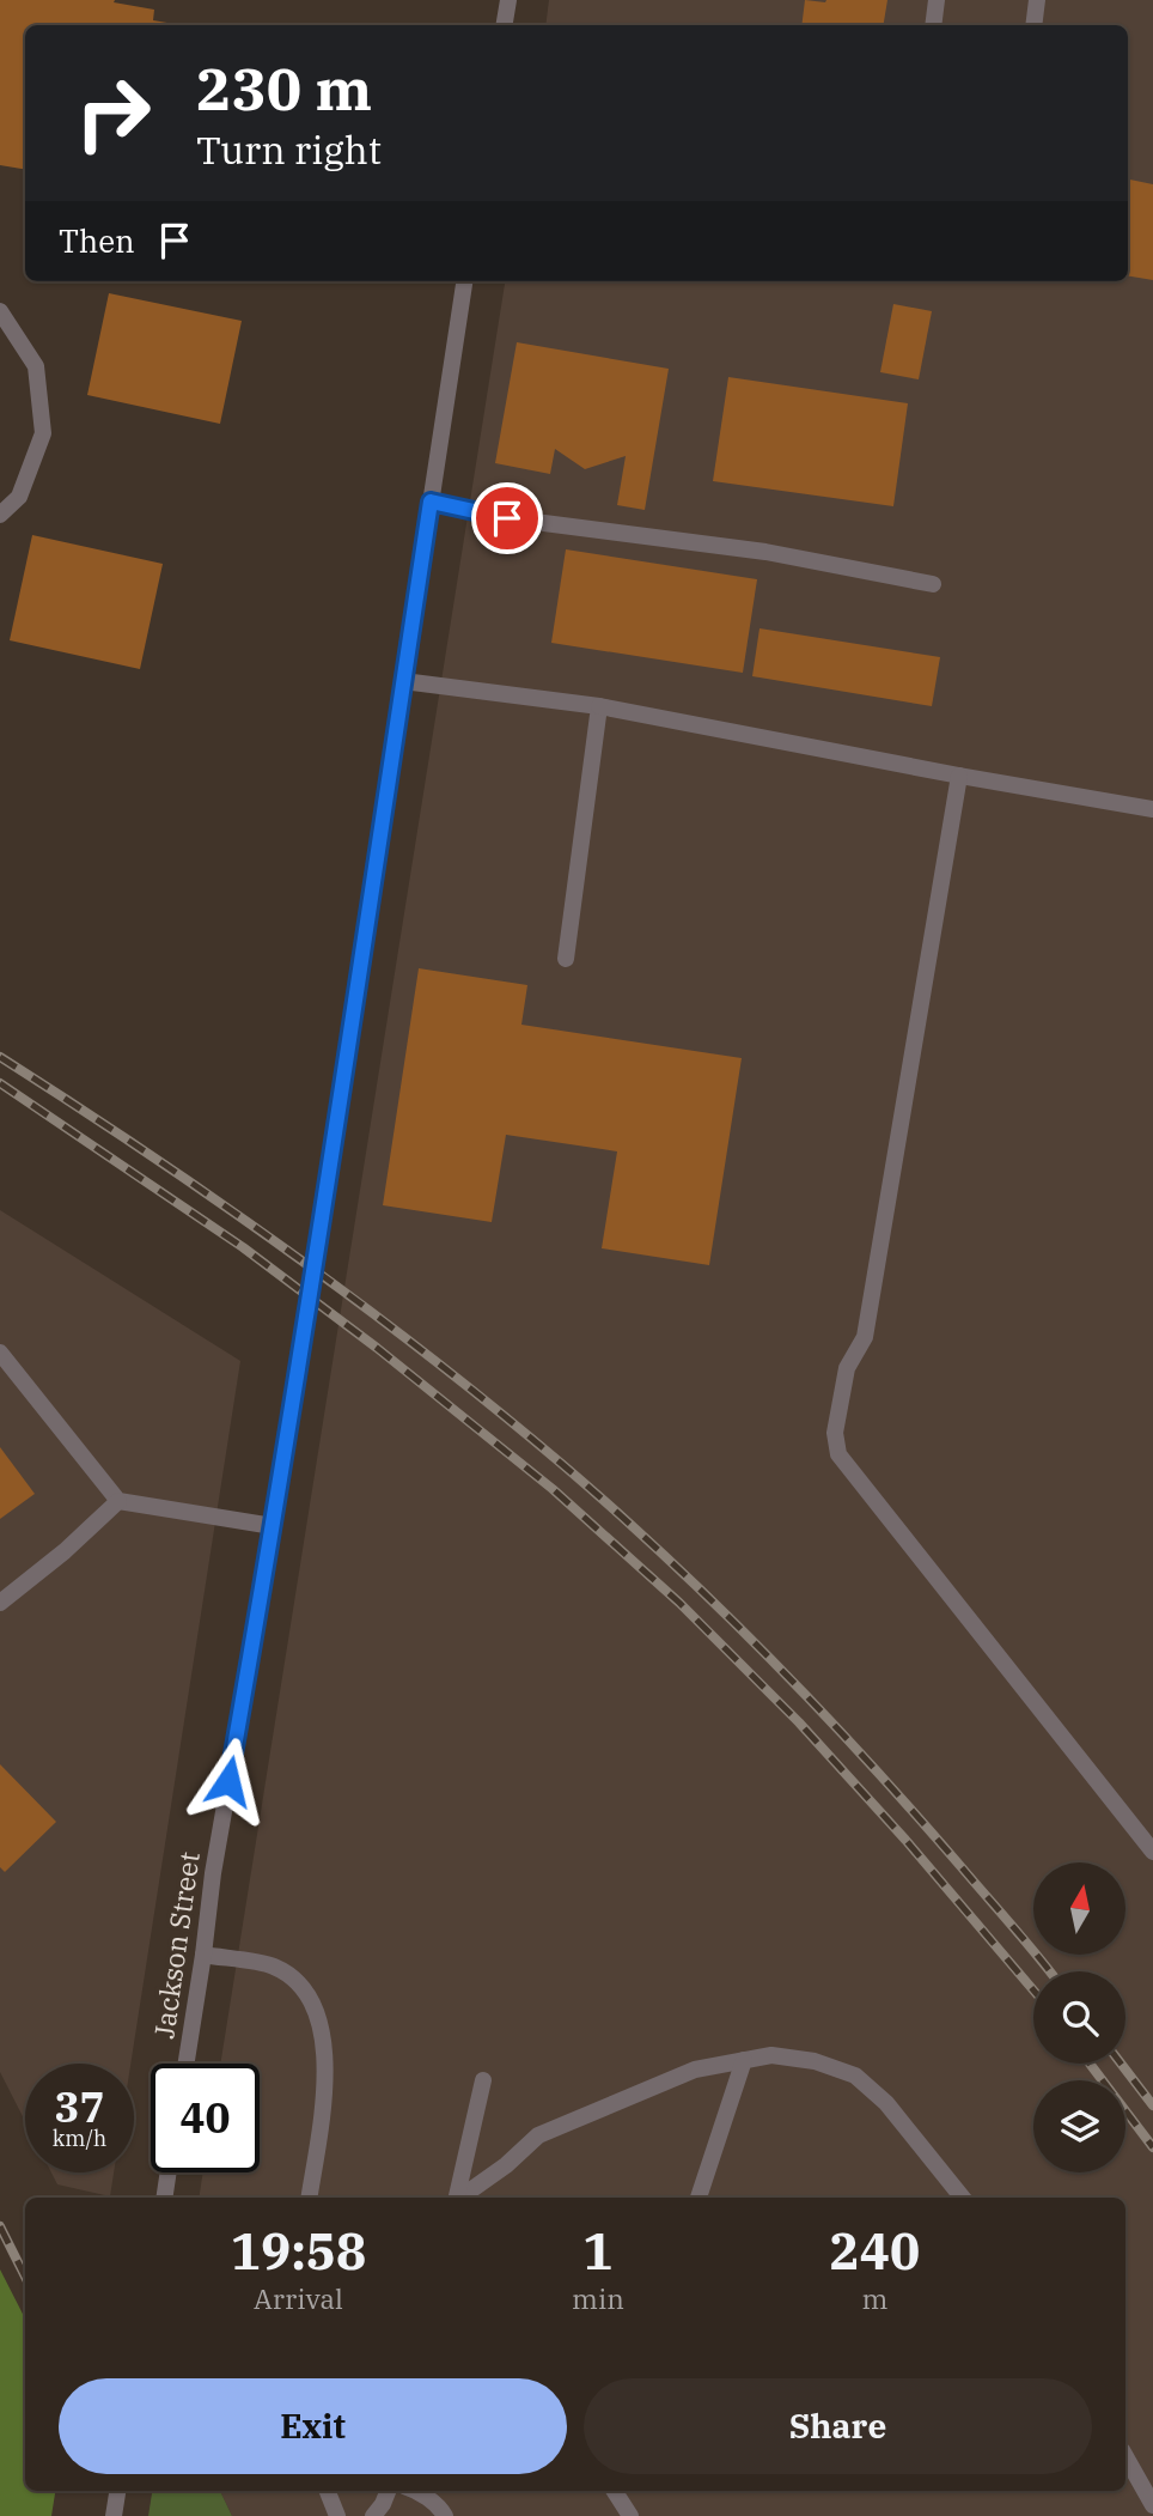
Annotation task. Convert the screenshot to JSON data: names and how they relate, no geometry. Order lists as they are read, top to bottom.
{
  "streets": {
    "street": ["Jackson Street"]
  },
  "north": "top",
  "page": {
    "turn": ["230 m", "Turn right"],
    "then": "Then",
    "speed": "37 km/h",
    "limit": "40",
    "eta": [
      "19:58",
      "Arrival",
      "1",
      "min",
      "240",
      "m"
    ],
    "buttons": ["Exit", "Share"]
  }
}
